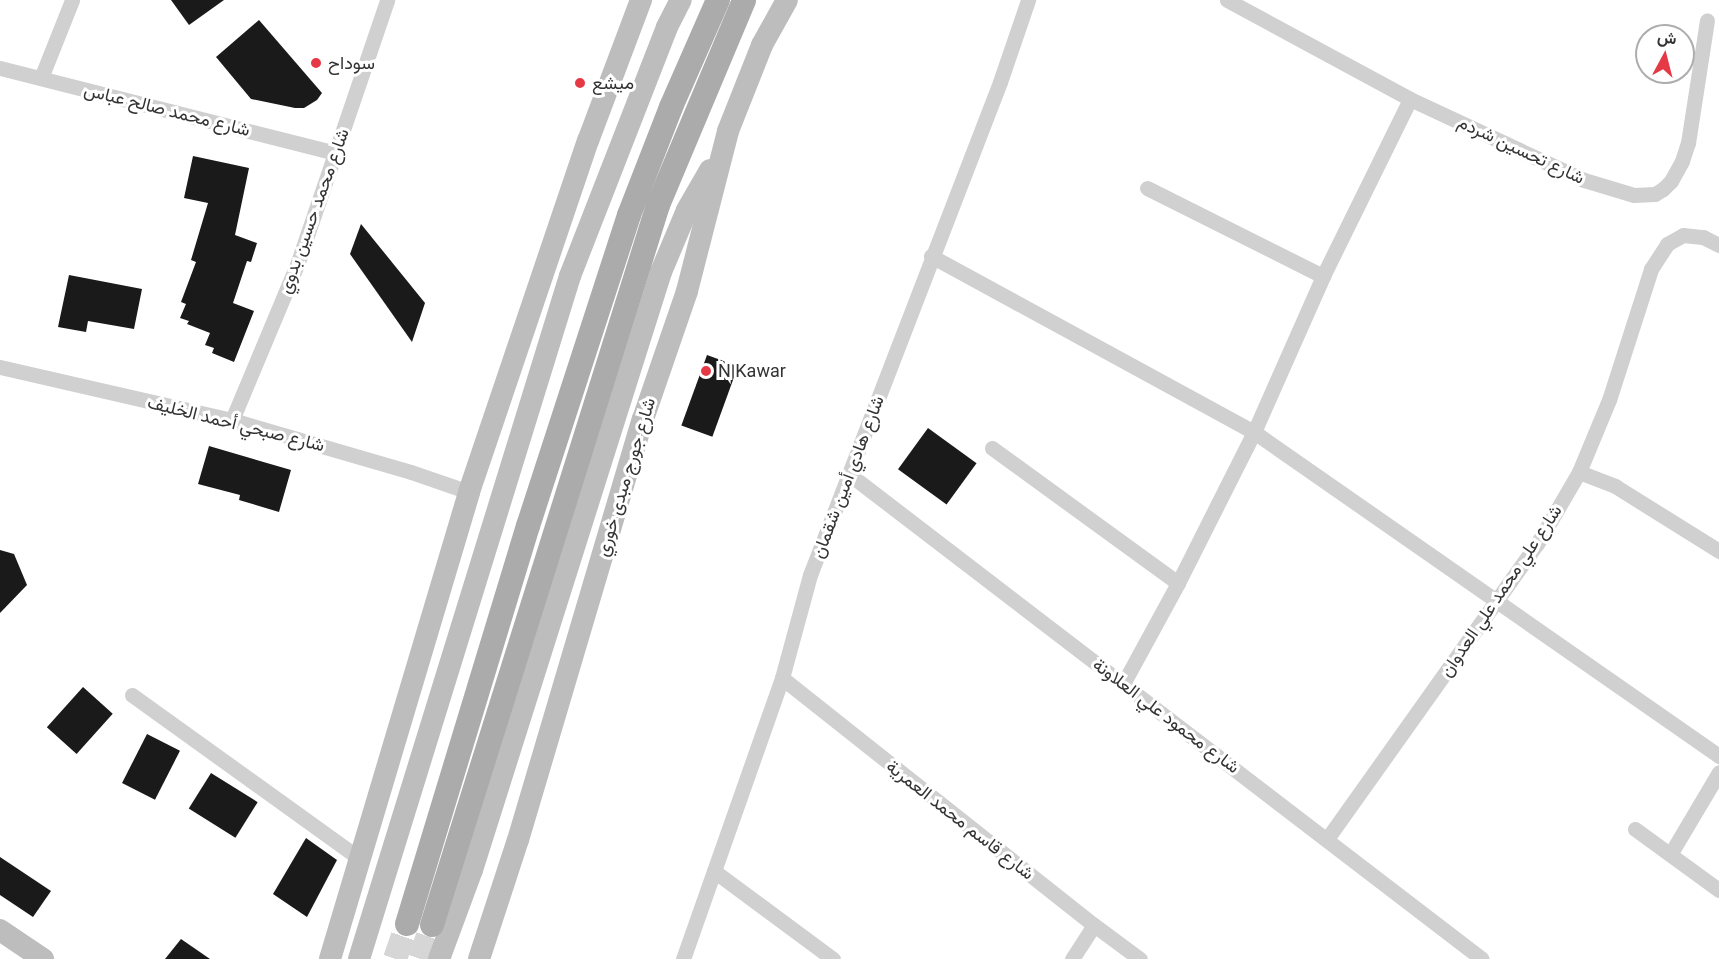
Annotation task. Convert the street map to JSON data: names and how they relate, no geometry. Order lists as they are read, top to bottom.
{
  "streets": {
    "street": [
      "شارع محمد صالح عباس",
      "شارع تحسين شردم",
      "شارع محمد حسين بدوي",
      "شارع صبحي أحمد الخليف",
      "شارع جورج مبدى خوري",
      "شارع هادي أمين شقمان",
      "شارع علي محمد علي العدوان",
      "شارع محمود علي العلاونة",
      "شارع قاسم محمد العمرية"
    ]
  },
  "crossings": [
    ["شارع محمد صالح عباس", "شارع محمد حسين بدوي"],
    ["شارع محمد حسين بدوي", "شارع صبحي أحمد الخليف"],
    ["شارع هادي أمين شقمان", "شارع محمود علي العلاونة"],
    ["شارع هادي أمين شقمان", "شارع قاسم محمد العمرية"],
    ["شارع علي محمد علي العدوان", "شارع محمود علي العلاونة"]
  ],
  "places": ["سوداح", "ميشع", "N Kawar"],
  "north": "top"
}
